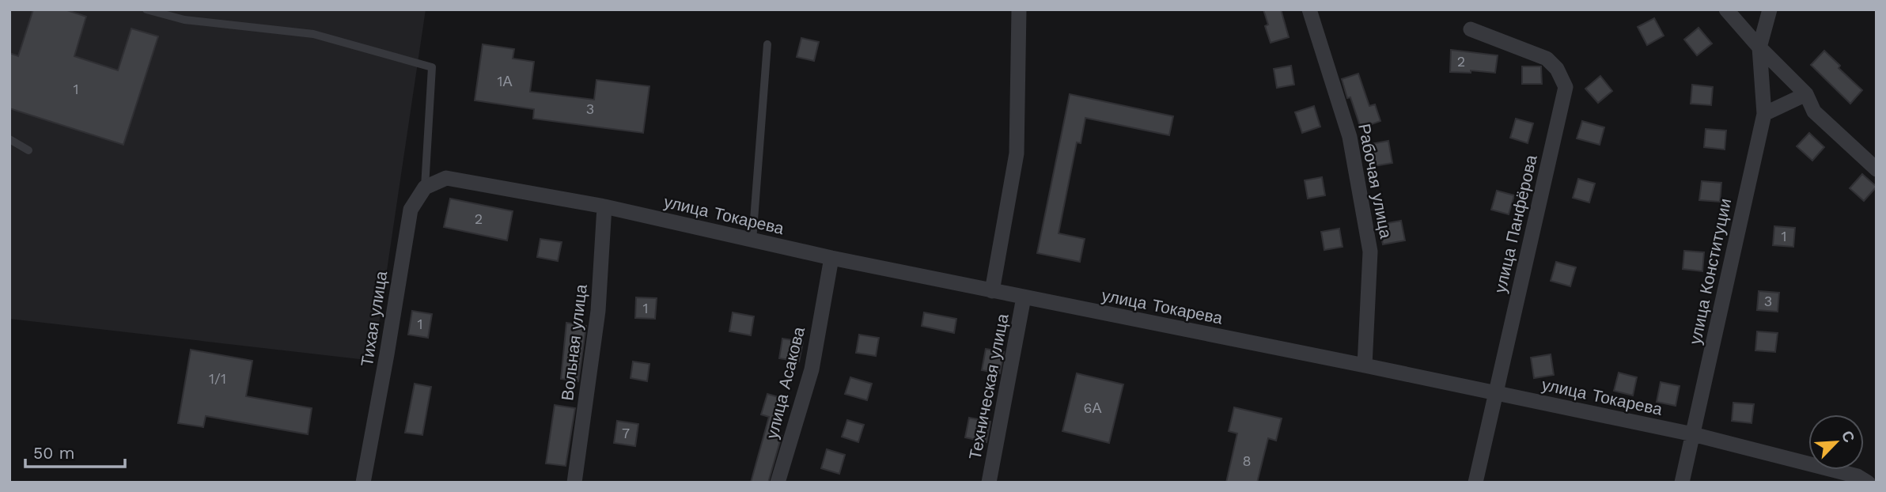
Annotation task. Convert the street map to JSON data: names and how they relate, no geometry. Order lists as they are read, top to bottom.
{
  "streets": {
    "street": [
      "Рабочая улица",
      "улица Токарева",
      "улица Панфёрова",
      "улица Конституции",
      "Тихая улица",
      "Вольная улица",
      "улица Асакова",
      "Техническая улица"
    ]
  },
  "crossings": [
    ["Рабочая улица", "улица Токарева"],
    ["улица Токарева", "улица Панфёрова"],
    ["улица Токарева", "улица Конституции"],
    ["улица Токарева", "Тихая улица"],
    ["улица Токарева", "Вольная улица"],
    ["улица Токарева", "улица Асакова"],
    ["улица Токарева", "Техническая улица"]
  ],
  "house_numbers": [
    "2",
    "1А",
    "1",
    "3",
    "2",
    "1",
    "3",
    "1",
    "1",
    "1/1",
    "6А",
    "7",
    "8"
  ],
  "scale_bar": "50 m",
  "north": "top right"
}
